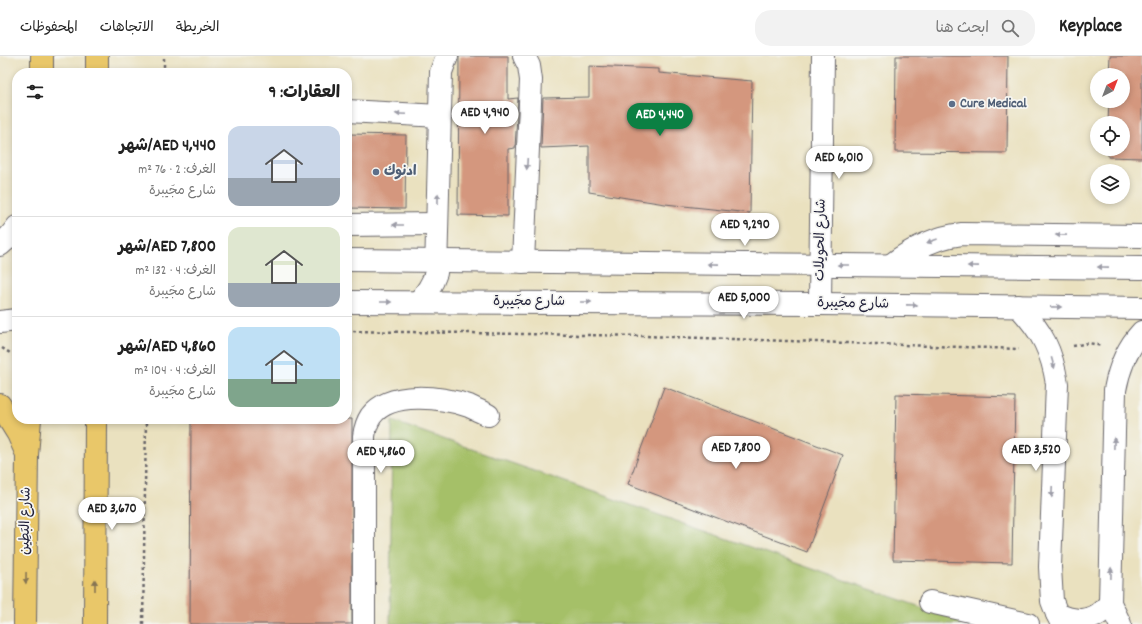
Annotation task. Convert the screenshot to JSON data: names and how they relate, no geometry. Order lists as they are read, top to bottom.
{
  "streets": {
    "main road": ["شارع البَطِين"],
    "street": ["شارع الحويلات", "شارع مجَيبرة"]
  },
  "crossings": [
    ["شارع الحويلات", "شارع مجَيبرة"]
  ],
  "places": ["Cure Medical", "ادنوك"],
  "north": "top right",
  "page": {
    "header": "Keyplace",
    "search": "ابحث هنا",
    "nav": ["الخريطة", "الاتجاهات", "المحفوظات"],
    "heading": "العقارات: 9",
    "price": [
      "AED 4,940",
      "AED 4,440",
      "AED 6,010",
      "AED 9,290",
      "AED 5,000",
      "AED 7,800",
      "AED 3,520",
      "AED 4,860",
      "AED 3,670"
    ],
    "list": [
      {
        "name": "AED 4,440/شهر",
        "note": "الغرف: 2 · 76 m² · شارع مجَيبرة"
      },
      {
        "name": "AED 7,800/شهر",
        "note": "الغرف: 4 · 132 m² · شارع مجَيبرة"
      },
      {
        "name": "AED 4,860/شهر",
        "note": "الغرف: 4 · 104 m² · شارع مجَيبرة"
      }
    ]
  }
}
